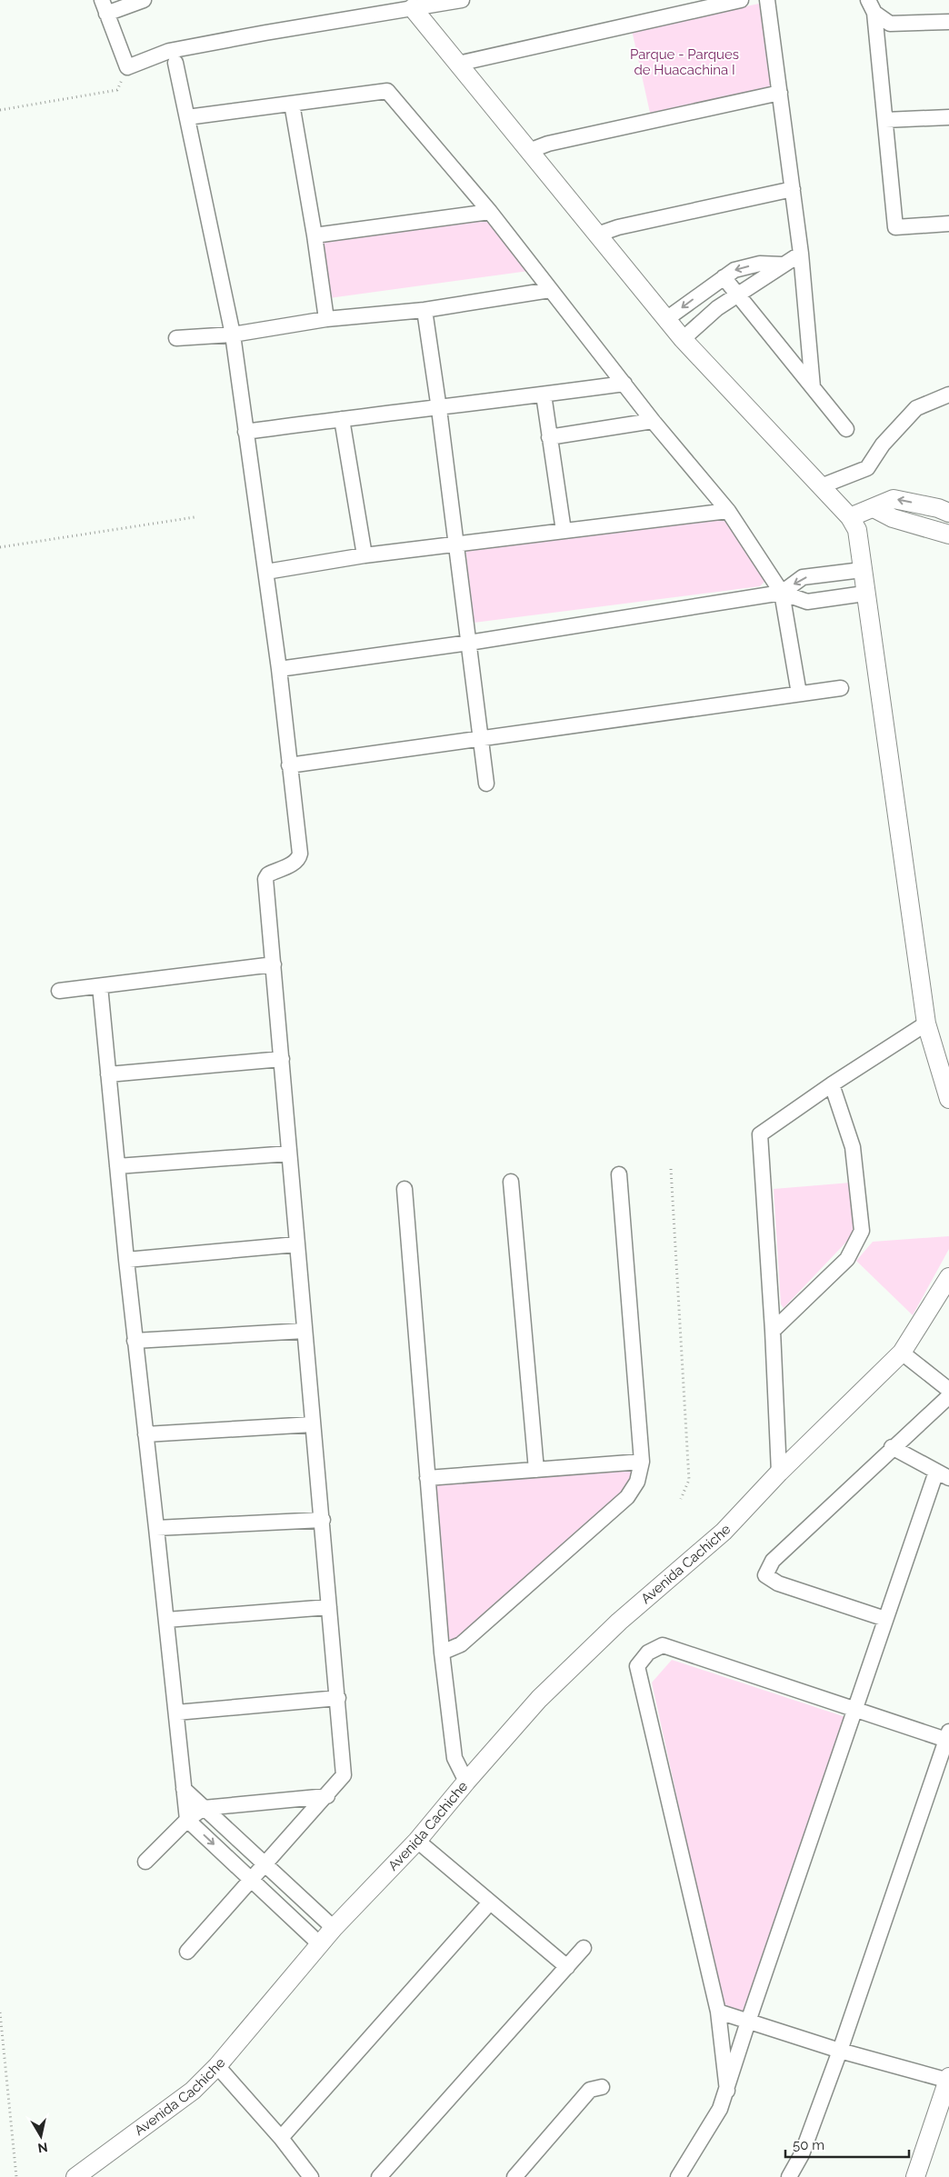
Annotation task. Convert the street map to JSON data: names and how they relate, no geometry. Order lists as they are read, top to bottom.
{
  "streets": {
    "street": ["Avenida Cachiche"]
  },
  "parks": ["Parque - Parques de Huacachina I"],
  "scale_bar": "50 m",
  "north": "bottom"
}
